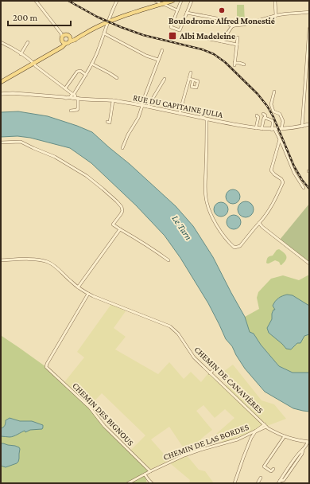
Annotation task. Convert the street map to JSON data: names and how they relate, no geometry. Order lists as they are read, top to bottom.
{
  "streets": {
    "street": [
      "RUE DU CAPITAINE JULIA",
      "CHEMIN DE CANAVIÈRES",
      "CHEMIN DES BIGNOUS",
      "CHEMIN DE LAS BORDES"
    ]
  },
  "crossings": [
    ["CHEMIN DE CANAVIÈRES", "CHEMIN DES BIGNOUS"],
    ["CHEMIN DE CANAVIÈRES", "CHEMIN DE LAS BORDES"],
    ["CHEMIN DES BIGNOUS", "CHEMIN DE LAS BORDES"]
  ],
  "water": ["Le Tarn"],
  "places": {
    "other": ["Boulodrome Alfred Monestié"],
    "transit": ["Albi Madeleine"]
  },
  "scale_bar": "200 m"
}
